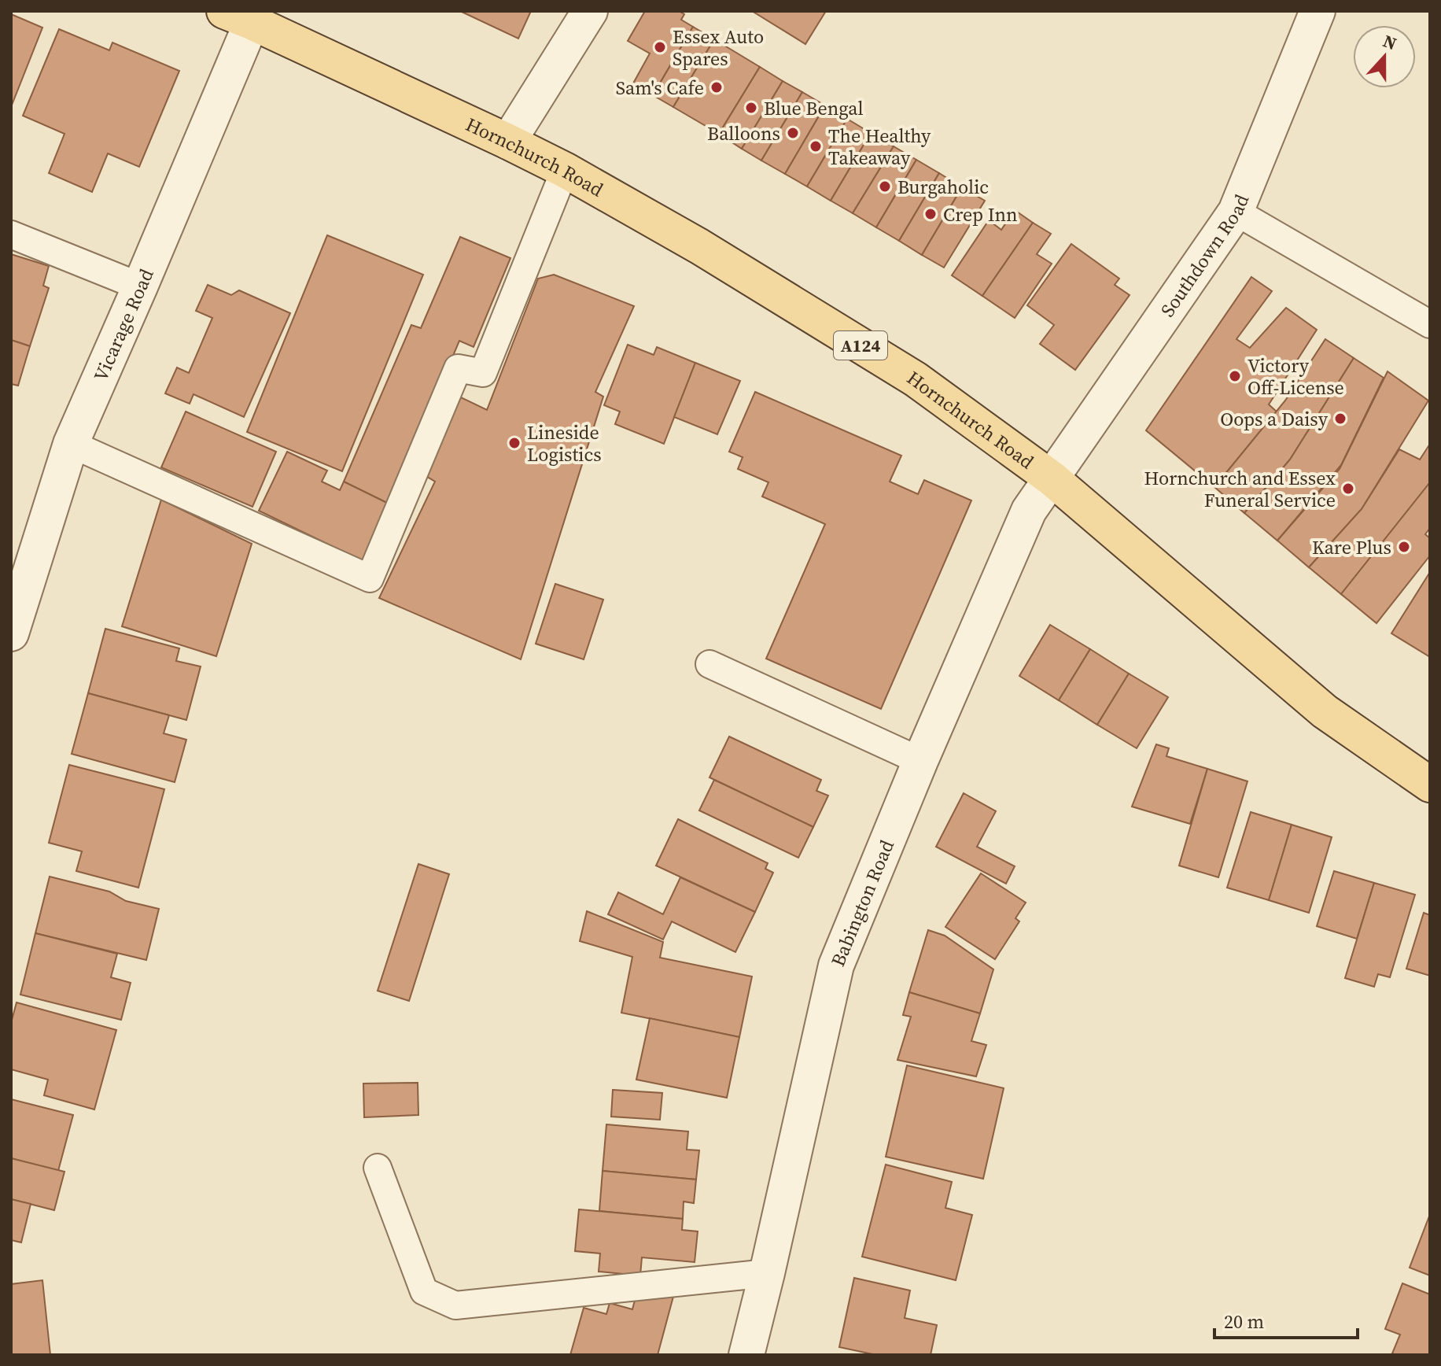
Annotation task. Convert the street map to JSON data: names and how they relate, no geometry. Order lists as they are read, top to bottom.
{
  "streets": {
    "main road": ["Hornchurch Road", "A124"],
    "street": ["Southdown Road", "Vicarage Road", "Babington Road"]
  },
  "crossings": [
    ["Hornchurch Road", "Southdown Road"],
    ["Hornchurch Road", "Vicarage Road"],
    ["Hornchurch Road", "Babington Road"],
    ["Southdown Road", "Babington Road"]
  ],
  "places": [
    "Essex Auto Spares",
    "Sam's Cafe",
    "Blue Bengal",
    "Balloons",
    "The Healthy Takeaway",
    "Burgaholic",
    "Crep Inn",
    "Victory Off-License",
    "Oops a Daisy",
    "Lineside Logistics",
    "Hornchurch and Essex Funeral Service",
    "Kare Plus"
  ],
  "scale_bar": "20 m",
  "north": "top"
}
